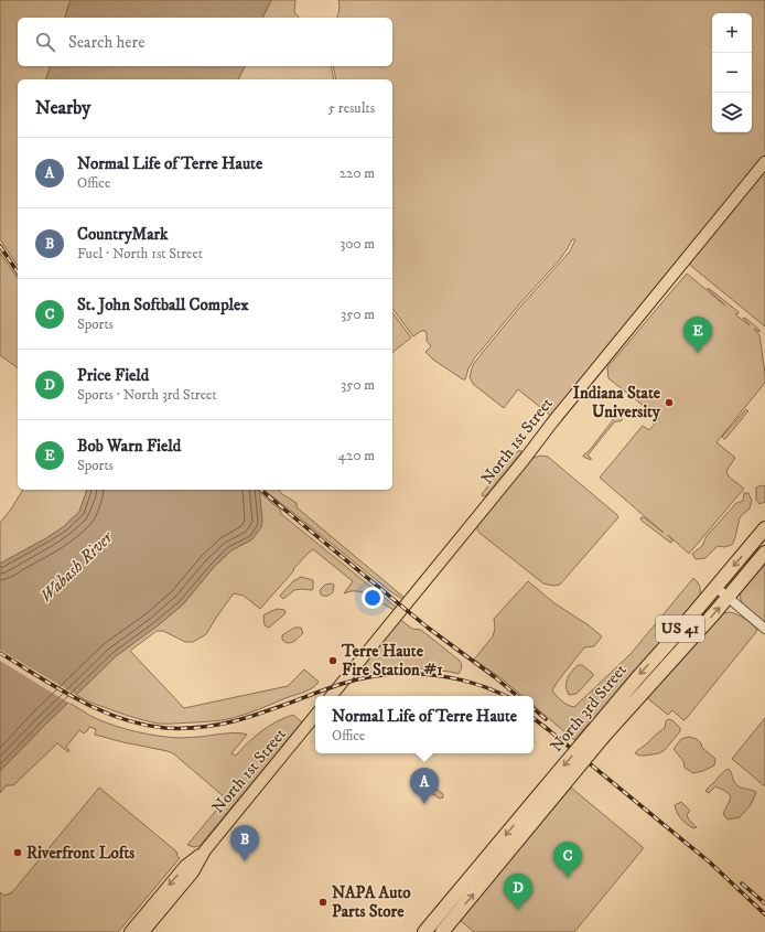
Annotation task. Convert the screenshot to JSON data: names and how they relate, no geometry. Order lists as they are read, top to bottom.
{
  "streets": {
    "highway": ["US 41", "North 3rd Street"],
    "main road": ["North 1st Street"]
  },
  "water": ["Wabash River"],
  "places": [
    "Indiana State University",
    "Terre Haute Fire Station #1",
    "Riverfront Lofts",
    "NAPA Auto Parts Store"
  ],
  "page": {
    "map_buttons": ["+", "−"],
    "search": "Search here",
    "heading": ["Nearby", "5 results"],
    "list": [
      {
        "mark": "A",
        "name": "Normal Life of Terre Haute",
        "note": "Office",
        "value": "220 m"
      },
      {
        "mark": "B",
        "name": "CountryMark",
        "note": "Fuel · North 1st Street",
        "value": "300 m"
      },
      {
        "mark": "C",
        "name": "St. John Softball Complex",
        "note": "Sports",
        "value": "350 m"
      },
      {
        "mark": "D",
        "name": "Price Field",
        "note": "Sports · North 3rd Street",
        "value": "350 m"
      },
      {
        "mark": "E",
        "name": "Bob Warn Field",
        "note": "Sports",
        "value": "420 m"
      }
    ],
    "pins": [
      "E",
      "A",
      "B",
      "C",
      "D"
    ],
    "popup": ["Normal Life of Terre Haute", "Office"]
  }
}
